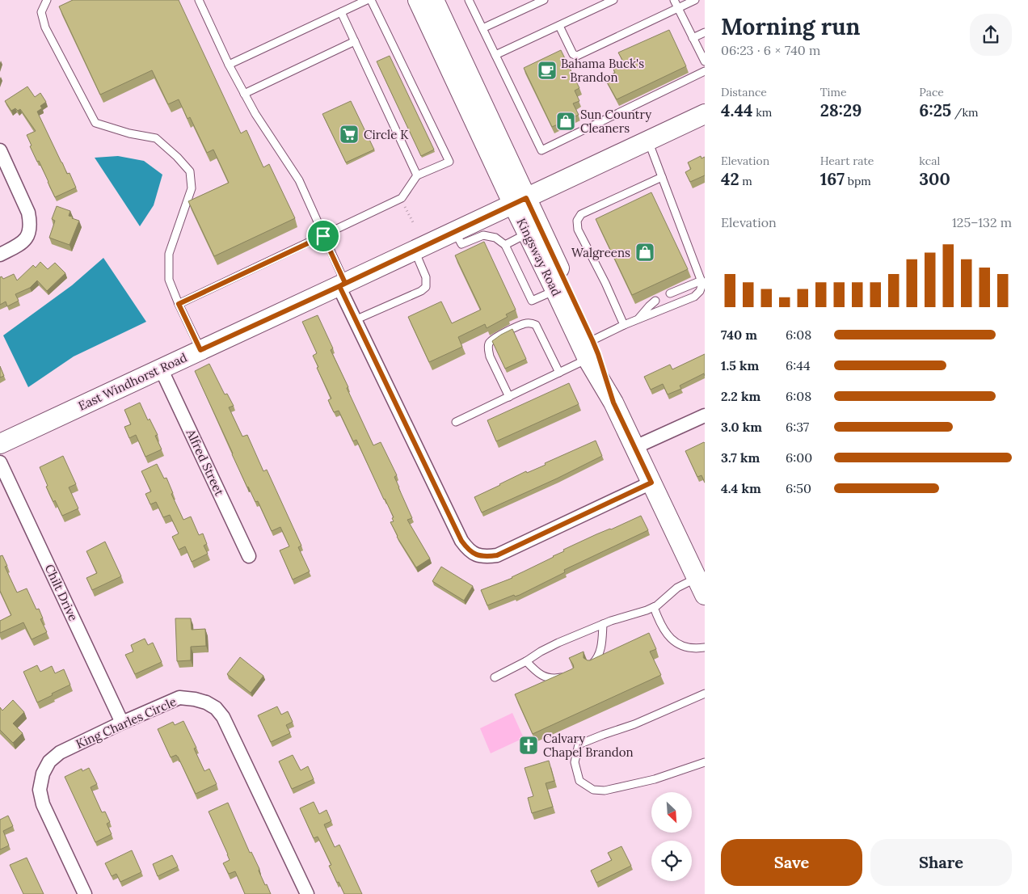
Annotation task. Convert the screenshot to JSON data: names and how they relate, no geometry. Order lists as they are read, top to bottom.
{
  "streets": {
    "street": [
      "Kingsway Road",
      "East Windhorst Road",
      "Alfred Street",
      "Chilt Drive",
      "King Charles Circle"
    ]
  },
  "crossings": [
    ["Kingsway Road", "East Windhorst Road"],
    ["East Windhorst Road", "Alfred Street"],
    ["Chilt Drive", "King Charles Circle"]
  ],
  "places": {
    "cafe": ["Bahama Buck's - Brandon"],
    "shop": ["Sun Country Cleaners", "Walgreens"],
    "supermarket": ["Circle K"],
    "church": ["Calvary Chapel Brandon"]
  },
  "north": "bottom right",
  "page": {
    "heading": ["Morning run", "06:23 · 6 × 740 m"],
    "stats": [
      ["Distance", "4.44 km"],
      ["Time", "28:29"],
      ["Pace", "6:25 /km"],
      ["Elevation", "42 m"],
      ["Heart rate", "167 bpm"],
      ["kcal", "300"]
    ],
    "chart": ["Elevation", "125–132 m"],
    "list": [
      {
        "name": "740 m",
        "note": "6:08"
      },
      {
        "name": "1.5 km",
        "note": "6:44"
      },
      {
        "name": "2.2 km",
        "note": "6:08"
      },
      {
        "name": "3.0 km",
        "note": "6:37"
      },
      {
        "name": "3.7 km",
        "note": "6:00"
      },
      {
        "name": "4.4 km",
        "note": "6:50"
      }
    ],
    "buttons": ["Save", "Share"]
  }
}
